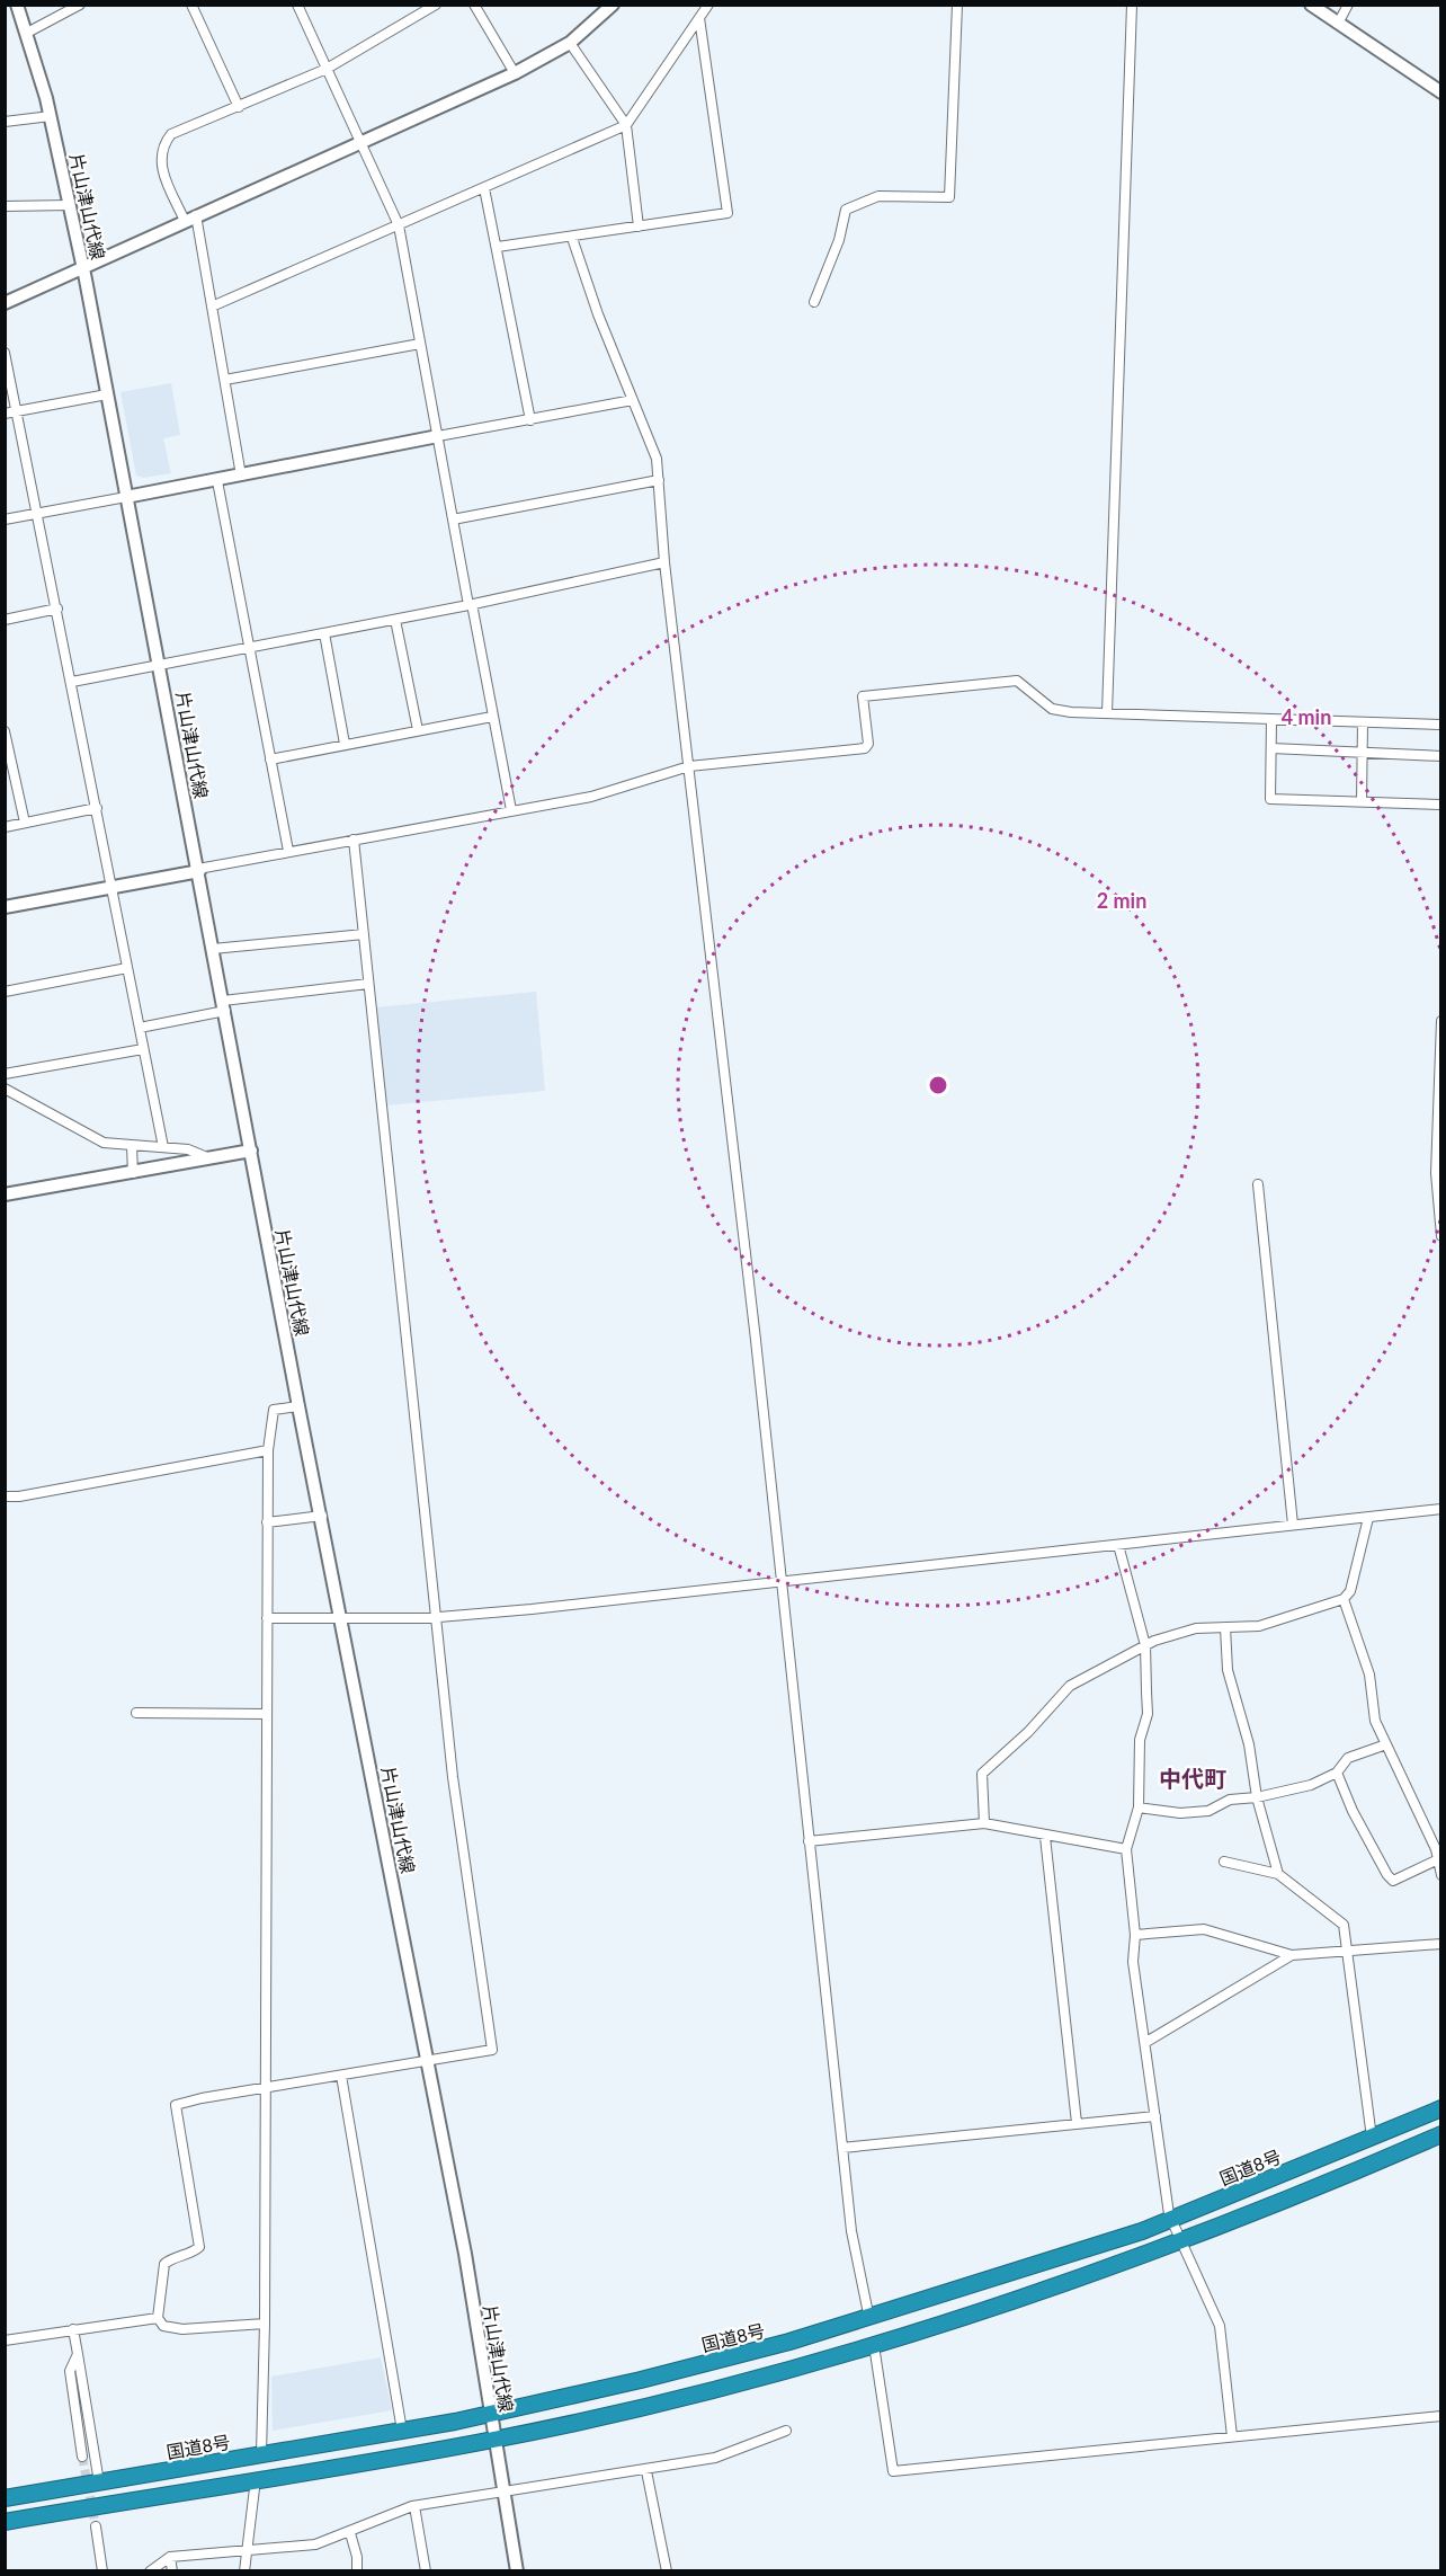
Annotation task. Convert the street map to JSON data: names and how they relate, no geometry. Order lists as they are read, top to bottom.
{
  "streets": {
    "highway": ["国道8号"],
    "main road": ["片山津山代線"]
  },
  "crossings": [
    ["片山津山代線", "国道8号"]
  ],
  "districts": ["中代町"],
  "rings": ["4 min", "2 min"]
}
